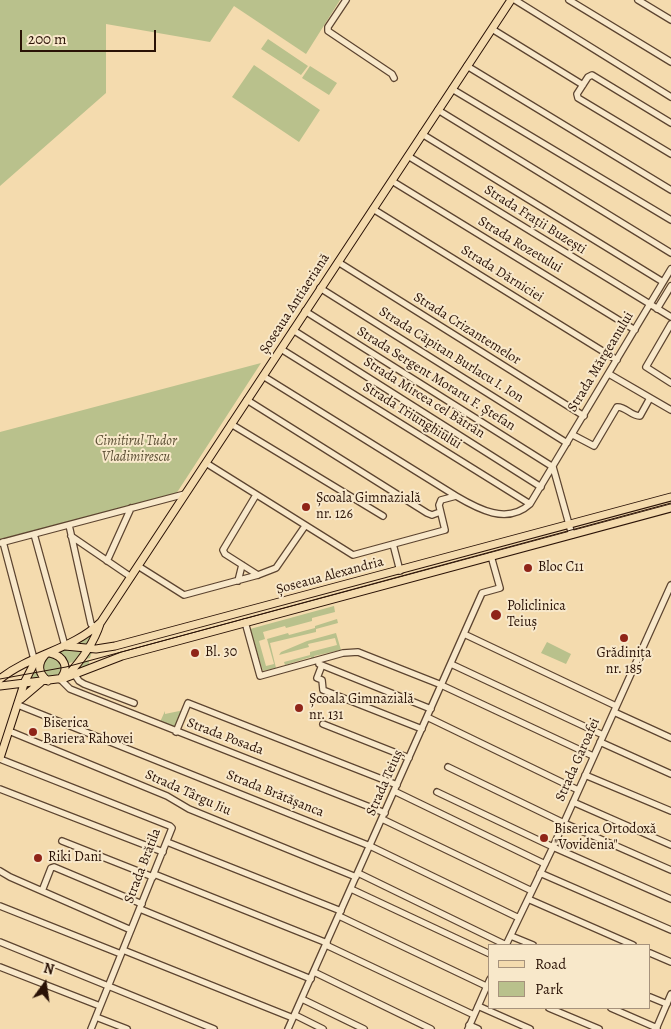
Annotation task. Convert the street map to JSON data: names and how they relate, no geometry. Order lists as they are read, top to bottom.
{
  "streets": {
    "main road": ["Șoseaua Antiaeriană", "Șoseaua Alexandria"],
    "street": [
      "Strada Frații Buzești",
      "Strada Rozetului",
      "Strada Dărniciei",
      "Strada Crizantemelor",
      "Strada Căpitan Burlacu I. Ion",
      "Strada Mărgeanului",
      "Strada Sergent Moraru F. Ștefan",
      "Strada Mircea cel Bătrân",
      "Strada Triunghiului",
      "Strada Posada",
      "Strada Garoafei",
      "Strada Teiuș",
      "Strada Târgu Jiu",
      "Strada Brătășanca",
      "Strada Brătila"
    ]
  },
  "crossings": [
    ["Strada Frații Buzești", "Șoseaua Antiaeriană"],
    ["Strada Frații Buzești", "Strada Mărgeanului"],
    ["Strada Rozetului", "Șoseaua Antiaeriană"],
    ["Strada Rozetului", "Strada Mărgeanului"],
    ["Strada Dărniciei", "Șoseaua Antiaeriană"],
    ["Strada Dărniciei", "Strada Mărgeanului"],
    ["Șoseaua Antiaeriană", "Strada Crizantemelor"],
    ["Șoseaua Antiaeriană", "Strada Căpitan Burlacu I. Ion"],
    ["Șoseaua Antiaeriană", "Strada Sergent Moraru F. Ștefan"],
    ["Șoseaua Antiaeriană", "Strada Mircea cel Bătrân"],
    ["Șoseaua Antiaeriană", "Strada Triunghiului"],
    ["Șoseaua Antiaeriană", "Șoseaua Alexandria"],
    ["Șoseaua Antiaeriană", "Strada Posada"],
    ["Strada Crizantemelor", "Strada Mărgeanului"],
    ["Strada Căpitan Burlacu I. Ion", "Strada Mărgeanului"],
    ["Strada Mărgeanului", "Strada Sergent Moraru F. Ștefan"],
    ["Strada Mărgeanului", "Strada Mircea cel Bătrân"],
    ["Strada Mărgeanului", "Strada Triunghiului"],
    ["Șoseaua Alexandria", "Strada Posada"],
    ["Șoseaua Alexandria", "Strada Teiuș"],
    ["Strada Posada", "Strada Garoafei"],
    ["Strada Posada", "Strada Teiuș"],
    ["Strada Garoafei", "Strada Brătășanca"],
    ["Strada Teiuș", "Strada Târgu Jiu"],
    ["Strada Teiuș", "Strada Brătășanca"]
  ],
  "parks": ["Cimitirul Tudor Vladimirescu"],
  "places": [
    "Școala Gimnazială nr. 126",
    "Bloc C11",
    "Policlinica Teiuș",
    "Grădinița nr. 185",
    "Bl. 30",
    "Școala Gimnazială nr. 131",
    "Biserica Bariera Rahovei",
    "Biserica Ortodoxă \"Vovidenia\"",
    "Riki Dani"
  ],
  "legend": ["Road", "Park"],
  "scale_bar": "200 m",
  "north": "top"
}
